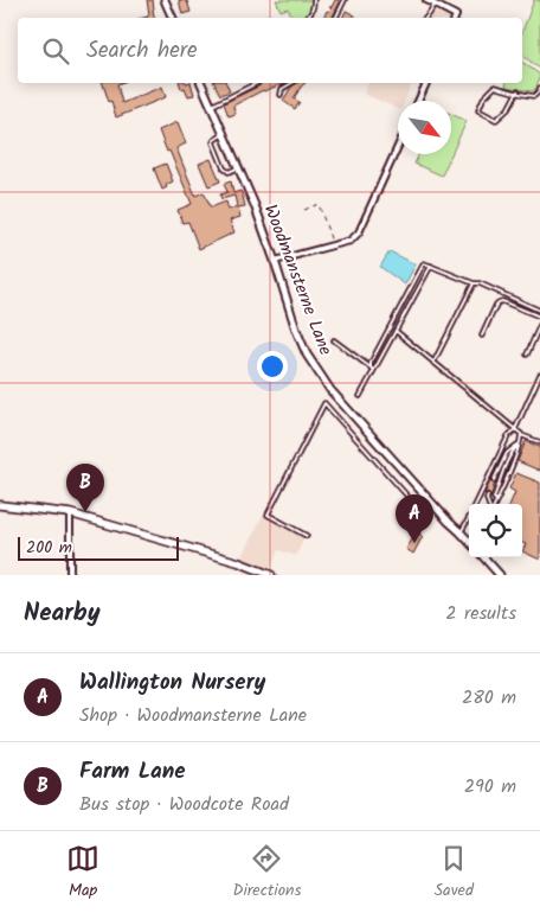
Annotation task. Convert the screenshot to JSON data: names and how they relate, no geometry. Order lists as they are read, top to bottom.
{
  "streets": {
    "street": ["Woodmansterne Lane"]
  },
  "scale_bar": "200 m",
  "north": "bottom right",
  "page": {
    "search": "Search here",
    "pins": ["B", "A"],
    "scale": "200 m",
    "heading": ["Nearby", "2 results"],
    "list": [
      {
        "mark": "A",
        "name": "Wallington Nursery",
        "note": "Shop · Woodmansterne Lane",
        "value": "280 m"
      },
      {
        "mark": "B",
        "name": "Farm Lane",
        "note": "Bus stop · Woodcote Road",
        "value": "290 m"
      }
    ],
    "nav": ["Map", "Directions", "Saved"]
  }
}
